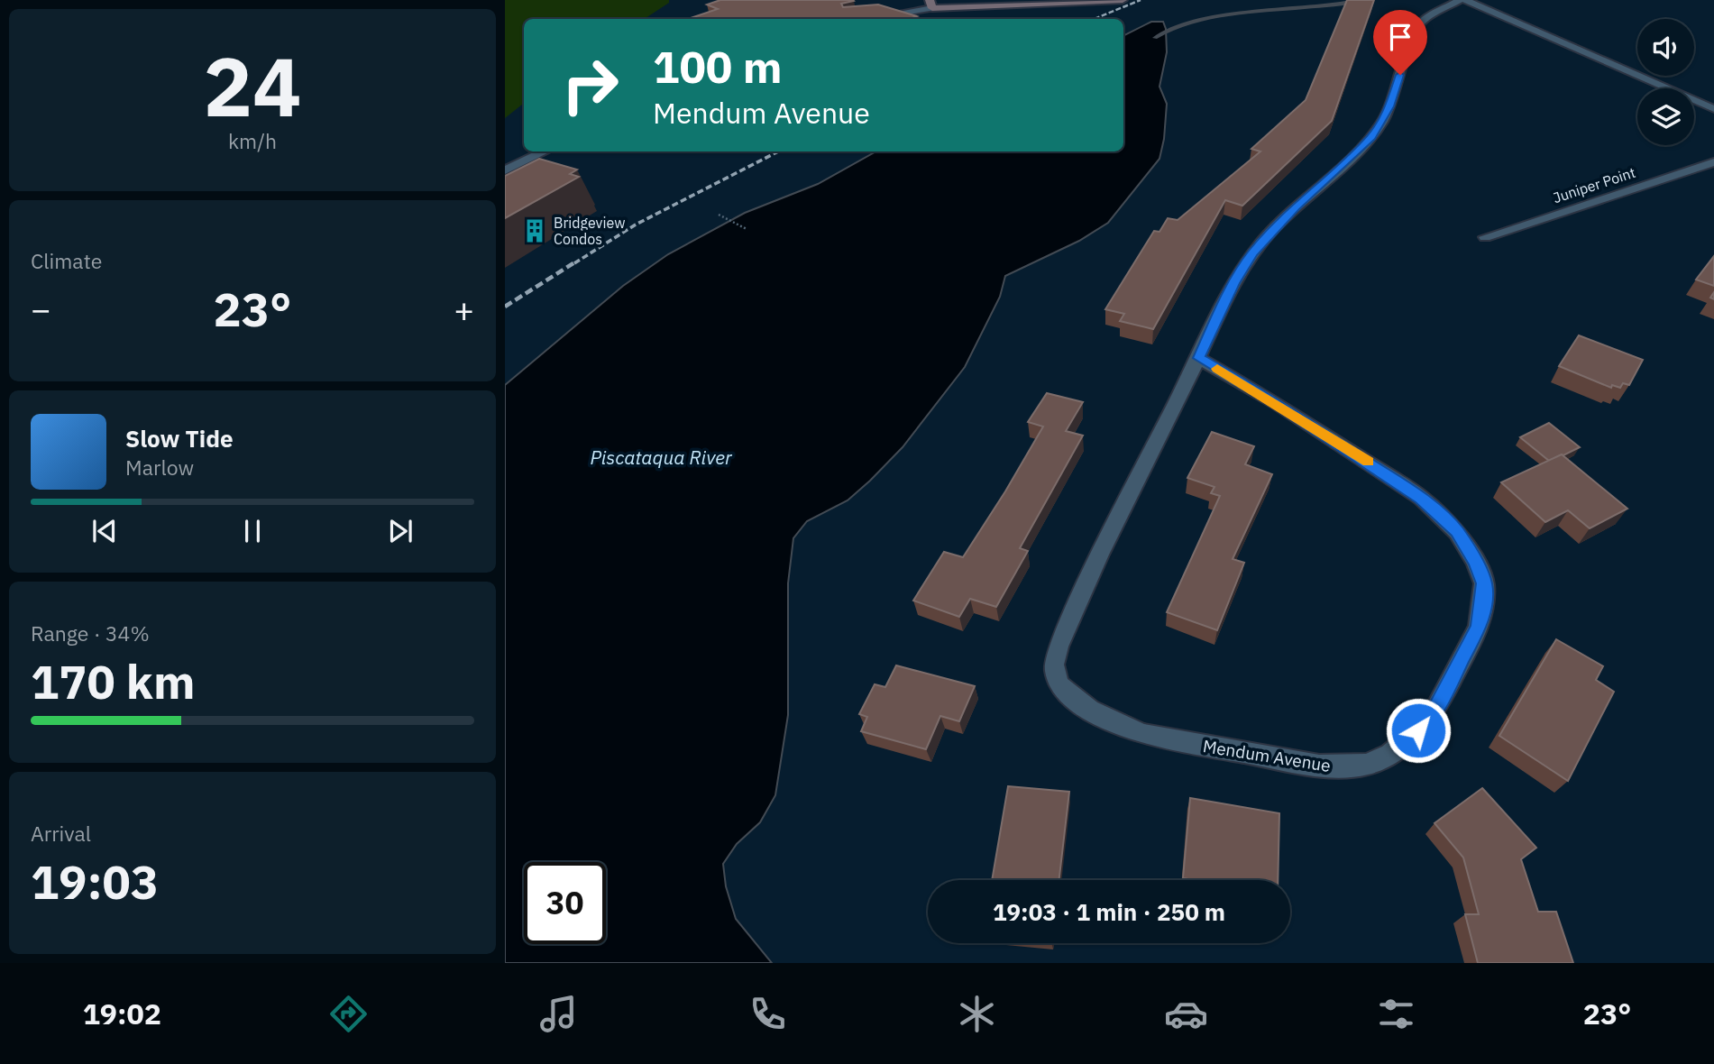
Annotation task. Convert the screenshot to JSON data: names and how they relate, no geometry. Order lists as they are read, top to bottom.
{
  "streets": {
    "street": ["Juniper Point", "Mendum Avenue"]
  },
  "water": ["Piscataqua River"],
  "places": {
    "building": ["Bridgeview Condos"]
  },
  "page": {
    "tile": [
      ["24", "km/h"],
      "Climate",
      ["Range · 34%", "170 km"],
      ["Arrival", "19:03"]
    ],
    "turn": ["100 m", "Mendum Avenue"],
    "heat": ["−", "23°", "+"],
    "song": ["Slow Tide", "Marlow"],
    "limit": "30",
    "trip": "19:03 · 1 min · 250 m",
    "tabs": ["19:02", "23°"]
  }
}
